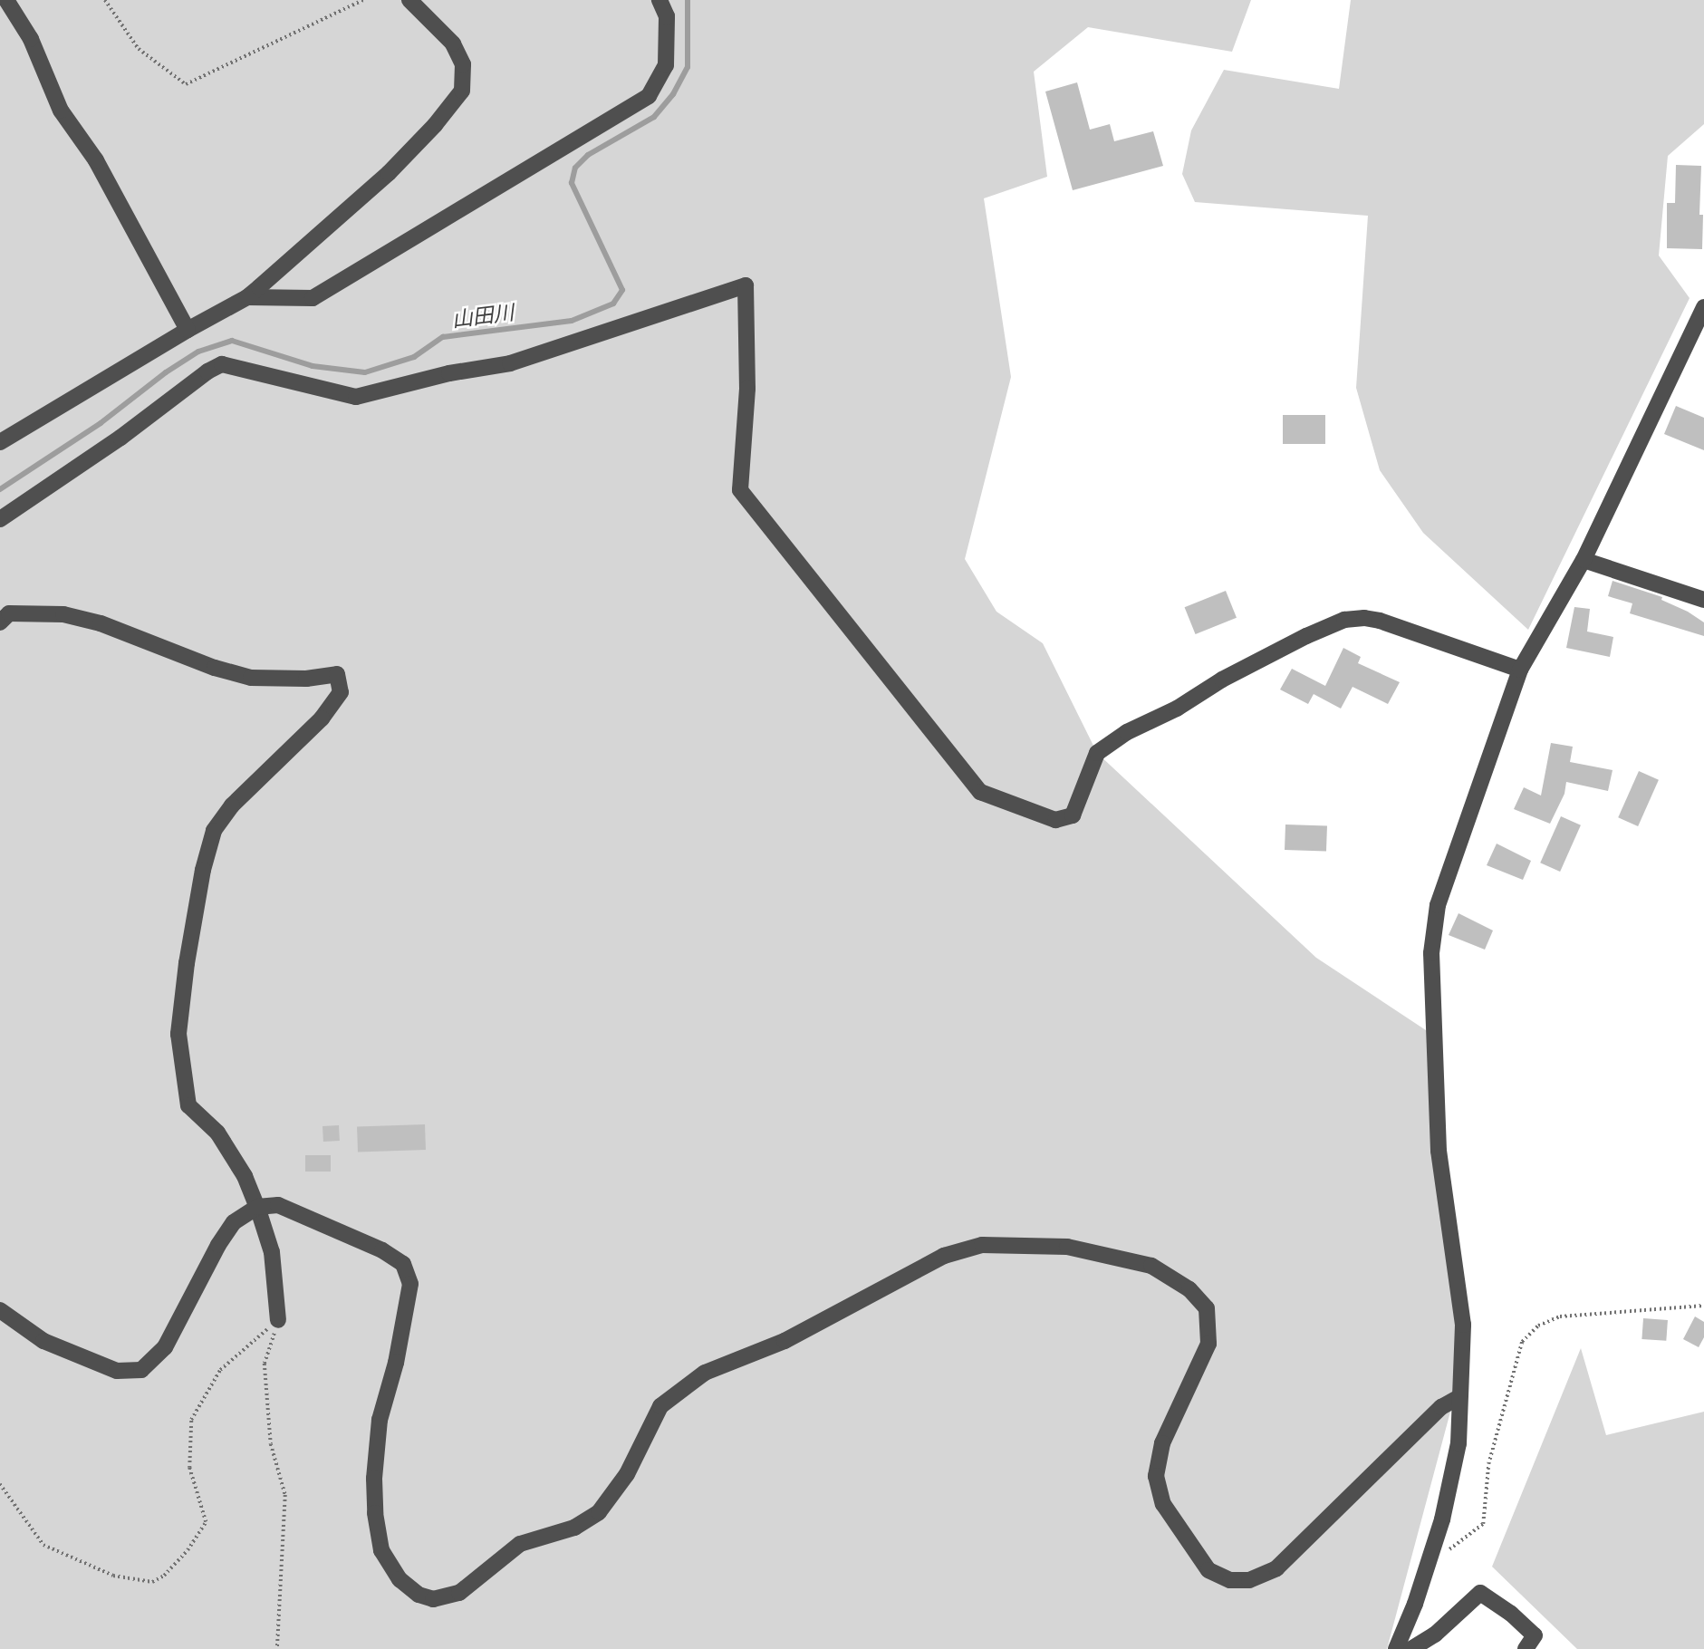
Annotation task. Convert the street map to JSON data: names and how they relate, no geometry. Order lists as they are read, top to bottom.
{
  "water": ["山田川"]
}
